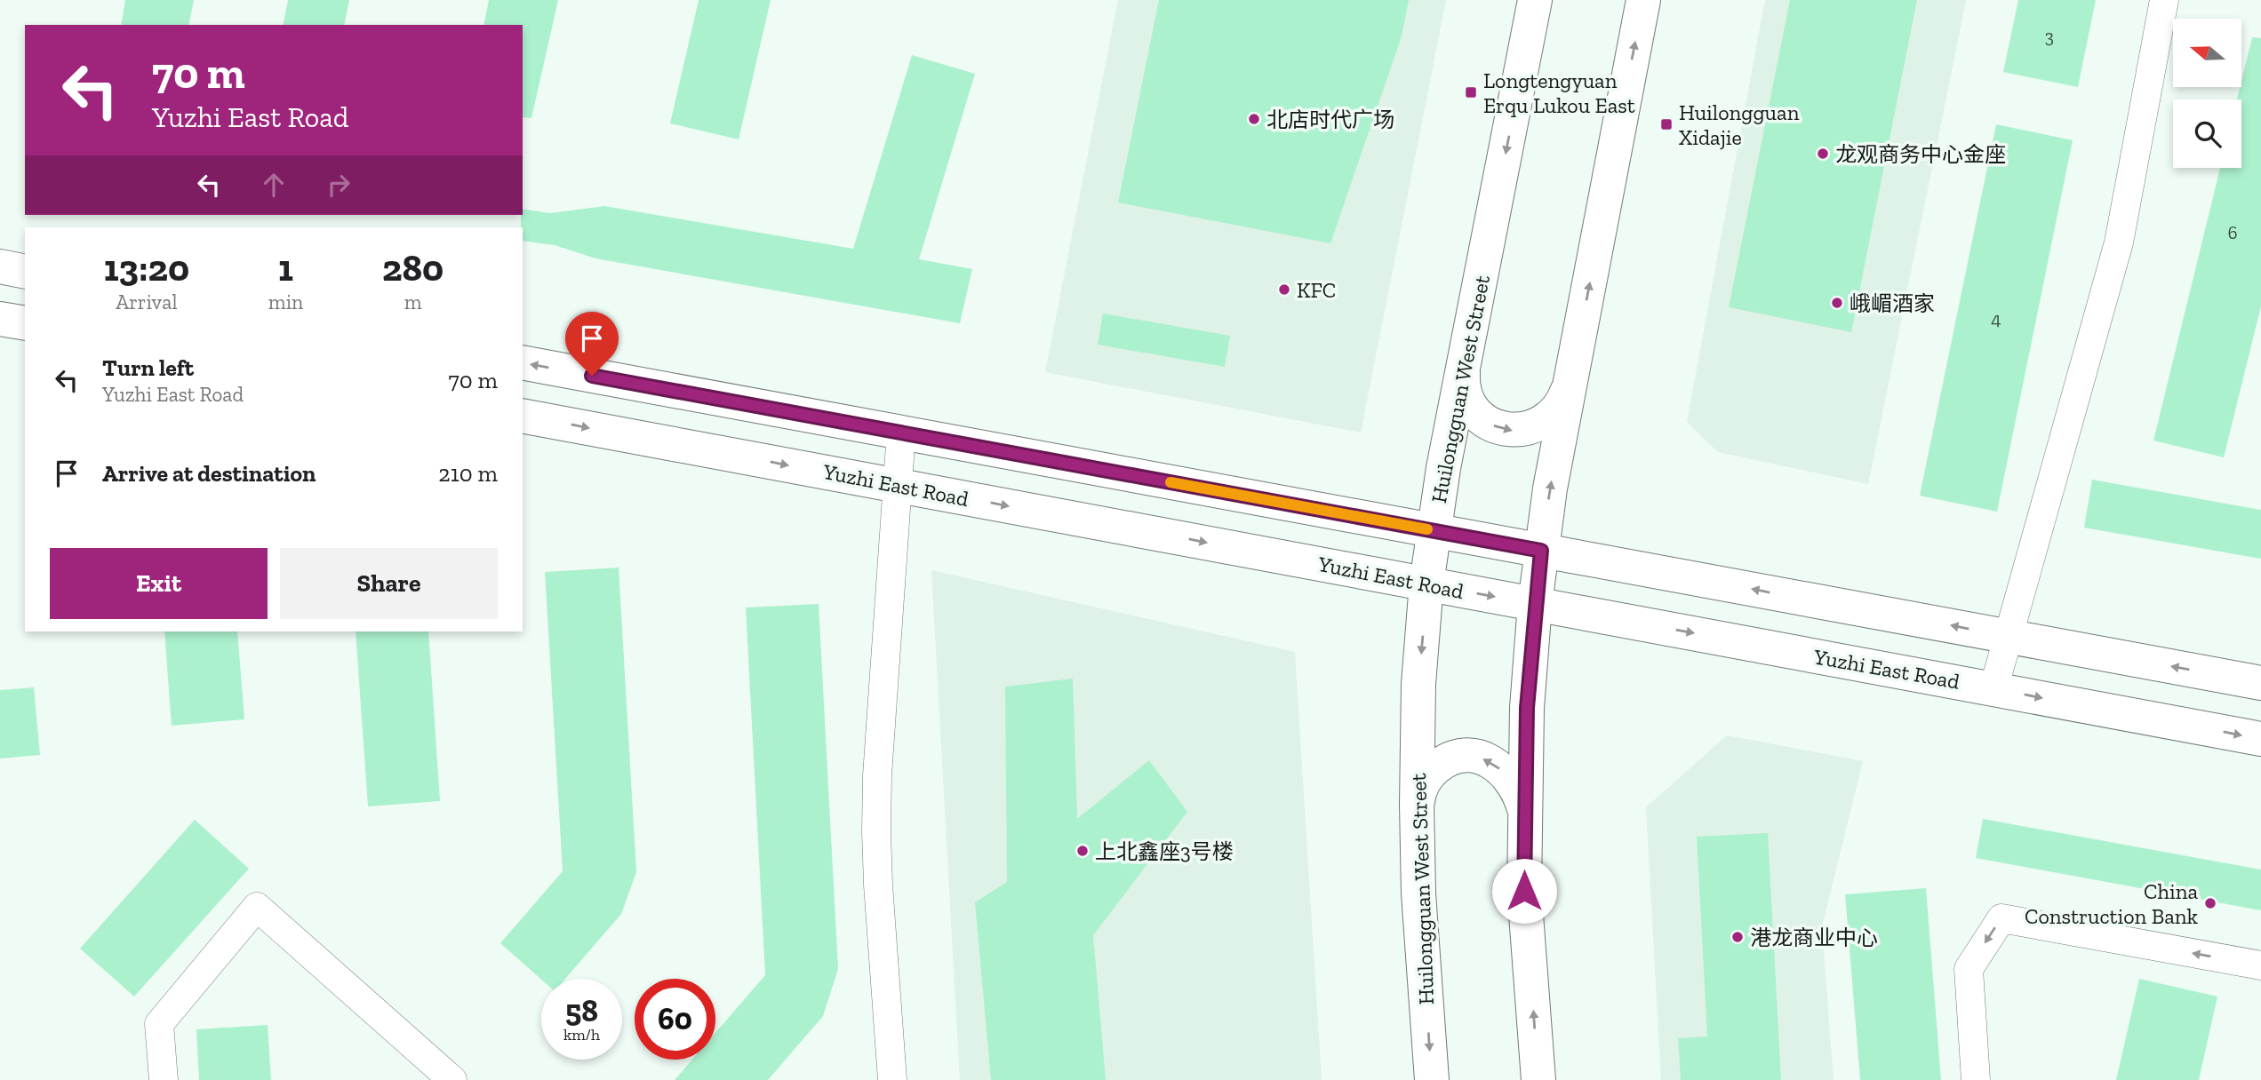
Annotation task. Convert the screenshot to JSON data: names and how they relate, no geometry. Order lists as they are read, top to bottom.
{
  "streets": {
    "main road": ["Huilongguan West Street", "Yuzhi East Road"]
  },
  "crossings": [
    ["Huilongguan West Street", "Yuzhi East Road"]
  ],
  "places": {
    "transit": ["Longtengyuan Erqu Lukou East", "Huilongguan Xidajie"],
    "other": [
      "北店时代广场",
      "龙观商务中心金座",
      "KFC",
      "峨嵋酒家",
      "上北鑫座3号楼",
      "China Construction Bank",
      "港龙商业中心"
    ]
  },
  "house_numbers": ["3", "6", "4"],
  "north": "left",
  "page": {
    "turn": ["70 m", "Yuzhi East Road"],
    "eta": [
      "13:20",
      "Arrival",
      "1",
      "min",
      "280",
      "m"
    ],
    "list": [
      {
        "name": "Turn left",
        "note": "Yuzhi East Road",
        "value": "70 m"
      },
      {
        "name": "Arrive at destination",
        "value": "210 m"
      }
    ],
    "buttons": ["Exit", "Share"],
    "speed": "58 km/h",
    "limit": "60"
  }
}
